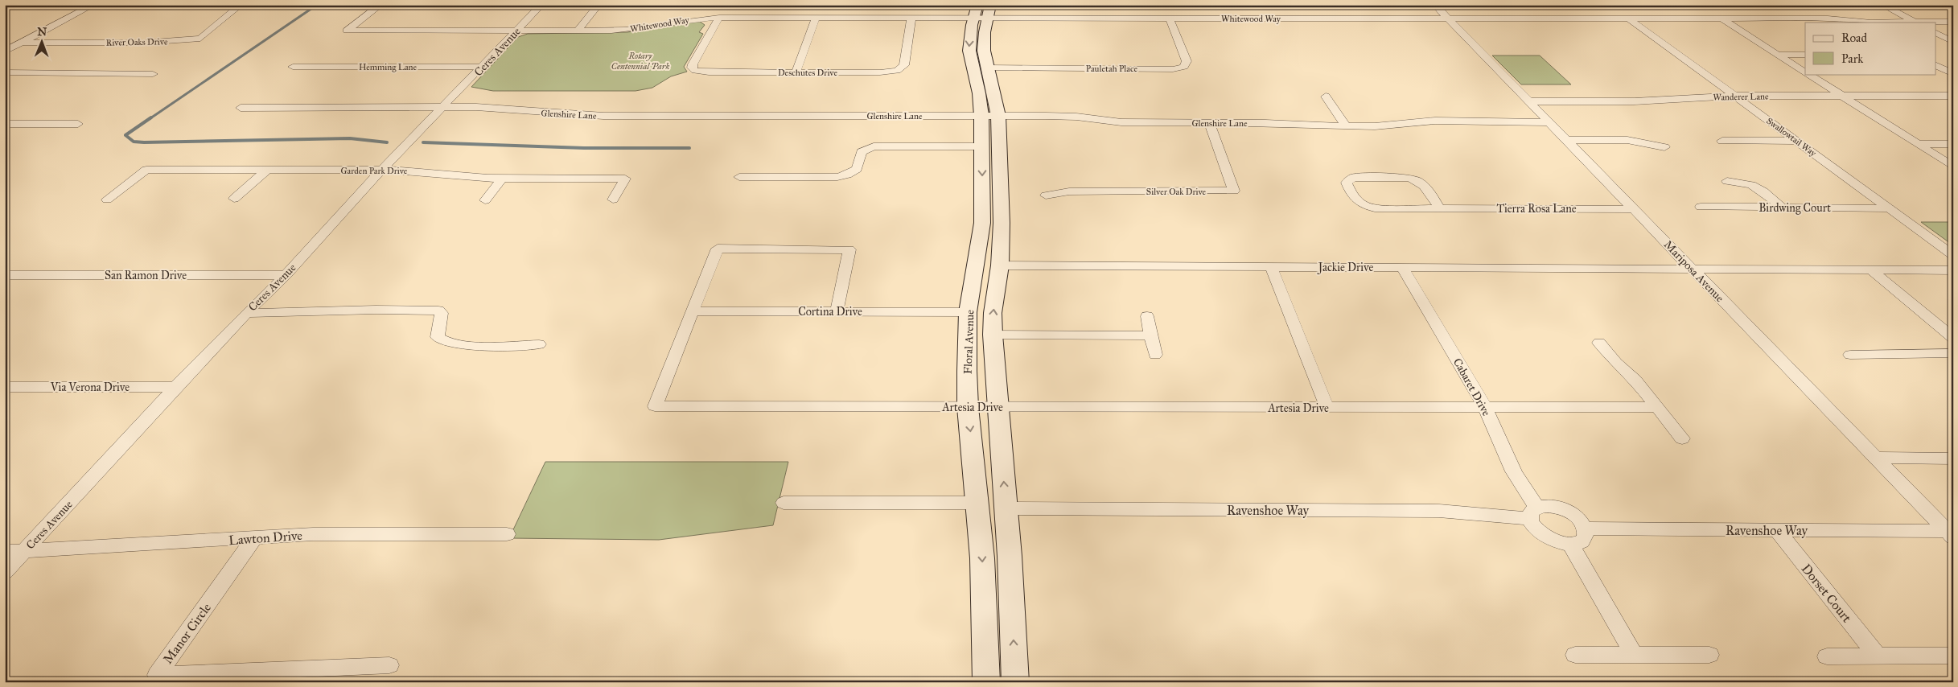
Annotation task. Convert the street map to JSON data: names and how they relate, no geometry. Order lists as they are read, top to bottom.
{
  "streets": {
    "street": [
      "Whitewood Way",
      "River Oaks Drive",
      "Ceres Avenue",
      "Hemming Lane",
      "Pauletah Place",
      "Deschutes Drive",
      "Wanderer Lane",
      "Glenshire Lane",
      "Swallowtail Way",
      "Garden Park Drive",
      "Silver Oak Drive",
      "Birdwing Court",
      "Tierra Rosa Lane",
      "Jackie Drive",
      "Mariposa Avenue",
      "San Ramon Drive",
      "Cortina Drive",
      "Floral Avenue",
      "Via Verona Drive",
      "Cabaret Drive",
      "Artesia Drive",
      "Ravenshoe Way",
      "Lawton Drive",
      "Dorset Court",
      "Manor Circle"
    ]
  },
  "crossings": [
    ["Whitewood Way", "Ceres Avenue"],
    ["Whitewood Way", "Pauletah Place"],
    ["Whitewood Way", "Deschutes Drive"],
    ["Whitewood Way", "Swallowtail Way"],
    ["Whitewood Way", "Mariposa Avenue"],
    ["Whitewood Way", "Floral Avenue"],
    ["Ceres Avenue", "Hemming Lane"],
    ["Ceres Avenue", "Glenshire Lane"],
    ["Ceres Avenue", "Garden Park Drive"],
    ["Ceres Avenue", "San Ramon Drive"],
    ["Ceres Avenue", "Via Verona Drive"],
    ["Ceres Avenue", "Lawton Drive"],
    ["Pauletah Place", "Floral Avenue"],
    ["Wanderer Lane", "Swallowtail Way"],
    ["Wanderer Lane", "Mariposa Avenue"],
    ["Glenshire Lane", "Silver Oak Drive"],
    ["Glenshire Lane", "Mariposa Avenue"],
    ["Glenshire Lane", "Floral Avenue"],
    ["Swallowtail Way", "Birdwing Court"],
    ["Tierra Rosa Lane", "Mariposa Avenue"],
    ["Jackie Drive", "Mariposa Avenue"],
    ["Jackie Drive", "Floral Avenue"],
    ["Jackie Drive", "Cabaret Drive"],
    ["Mariposa Avenue", "Ravenshoe Way"],
    ["Cortina Drive", "Floral Avenue"],
    ["Cortina Drive", "Artesia Drive"],
    ["Floral Avenue", "Artesia Drive"],
    ["Floral Avenue", "Ravenshoe Way"],
    ["Cabaret Drive", "Artesia Drive"],
    ["Cabaret Drive", "Ravenshoe Way"],
    ["Ravenshoe Way", "Dorset Court"],
    ["Lawton Drive", "Manor Circle"]
  ],
  "parks": ["Rotary Centennial Park"],
  "legend": ["Road", "Park"],
  "north": "top"
}
